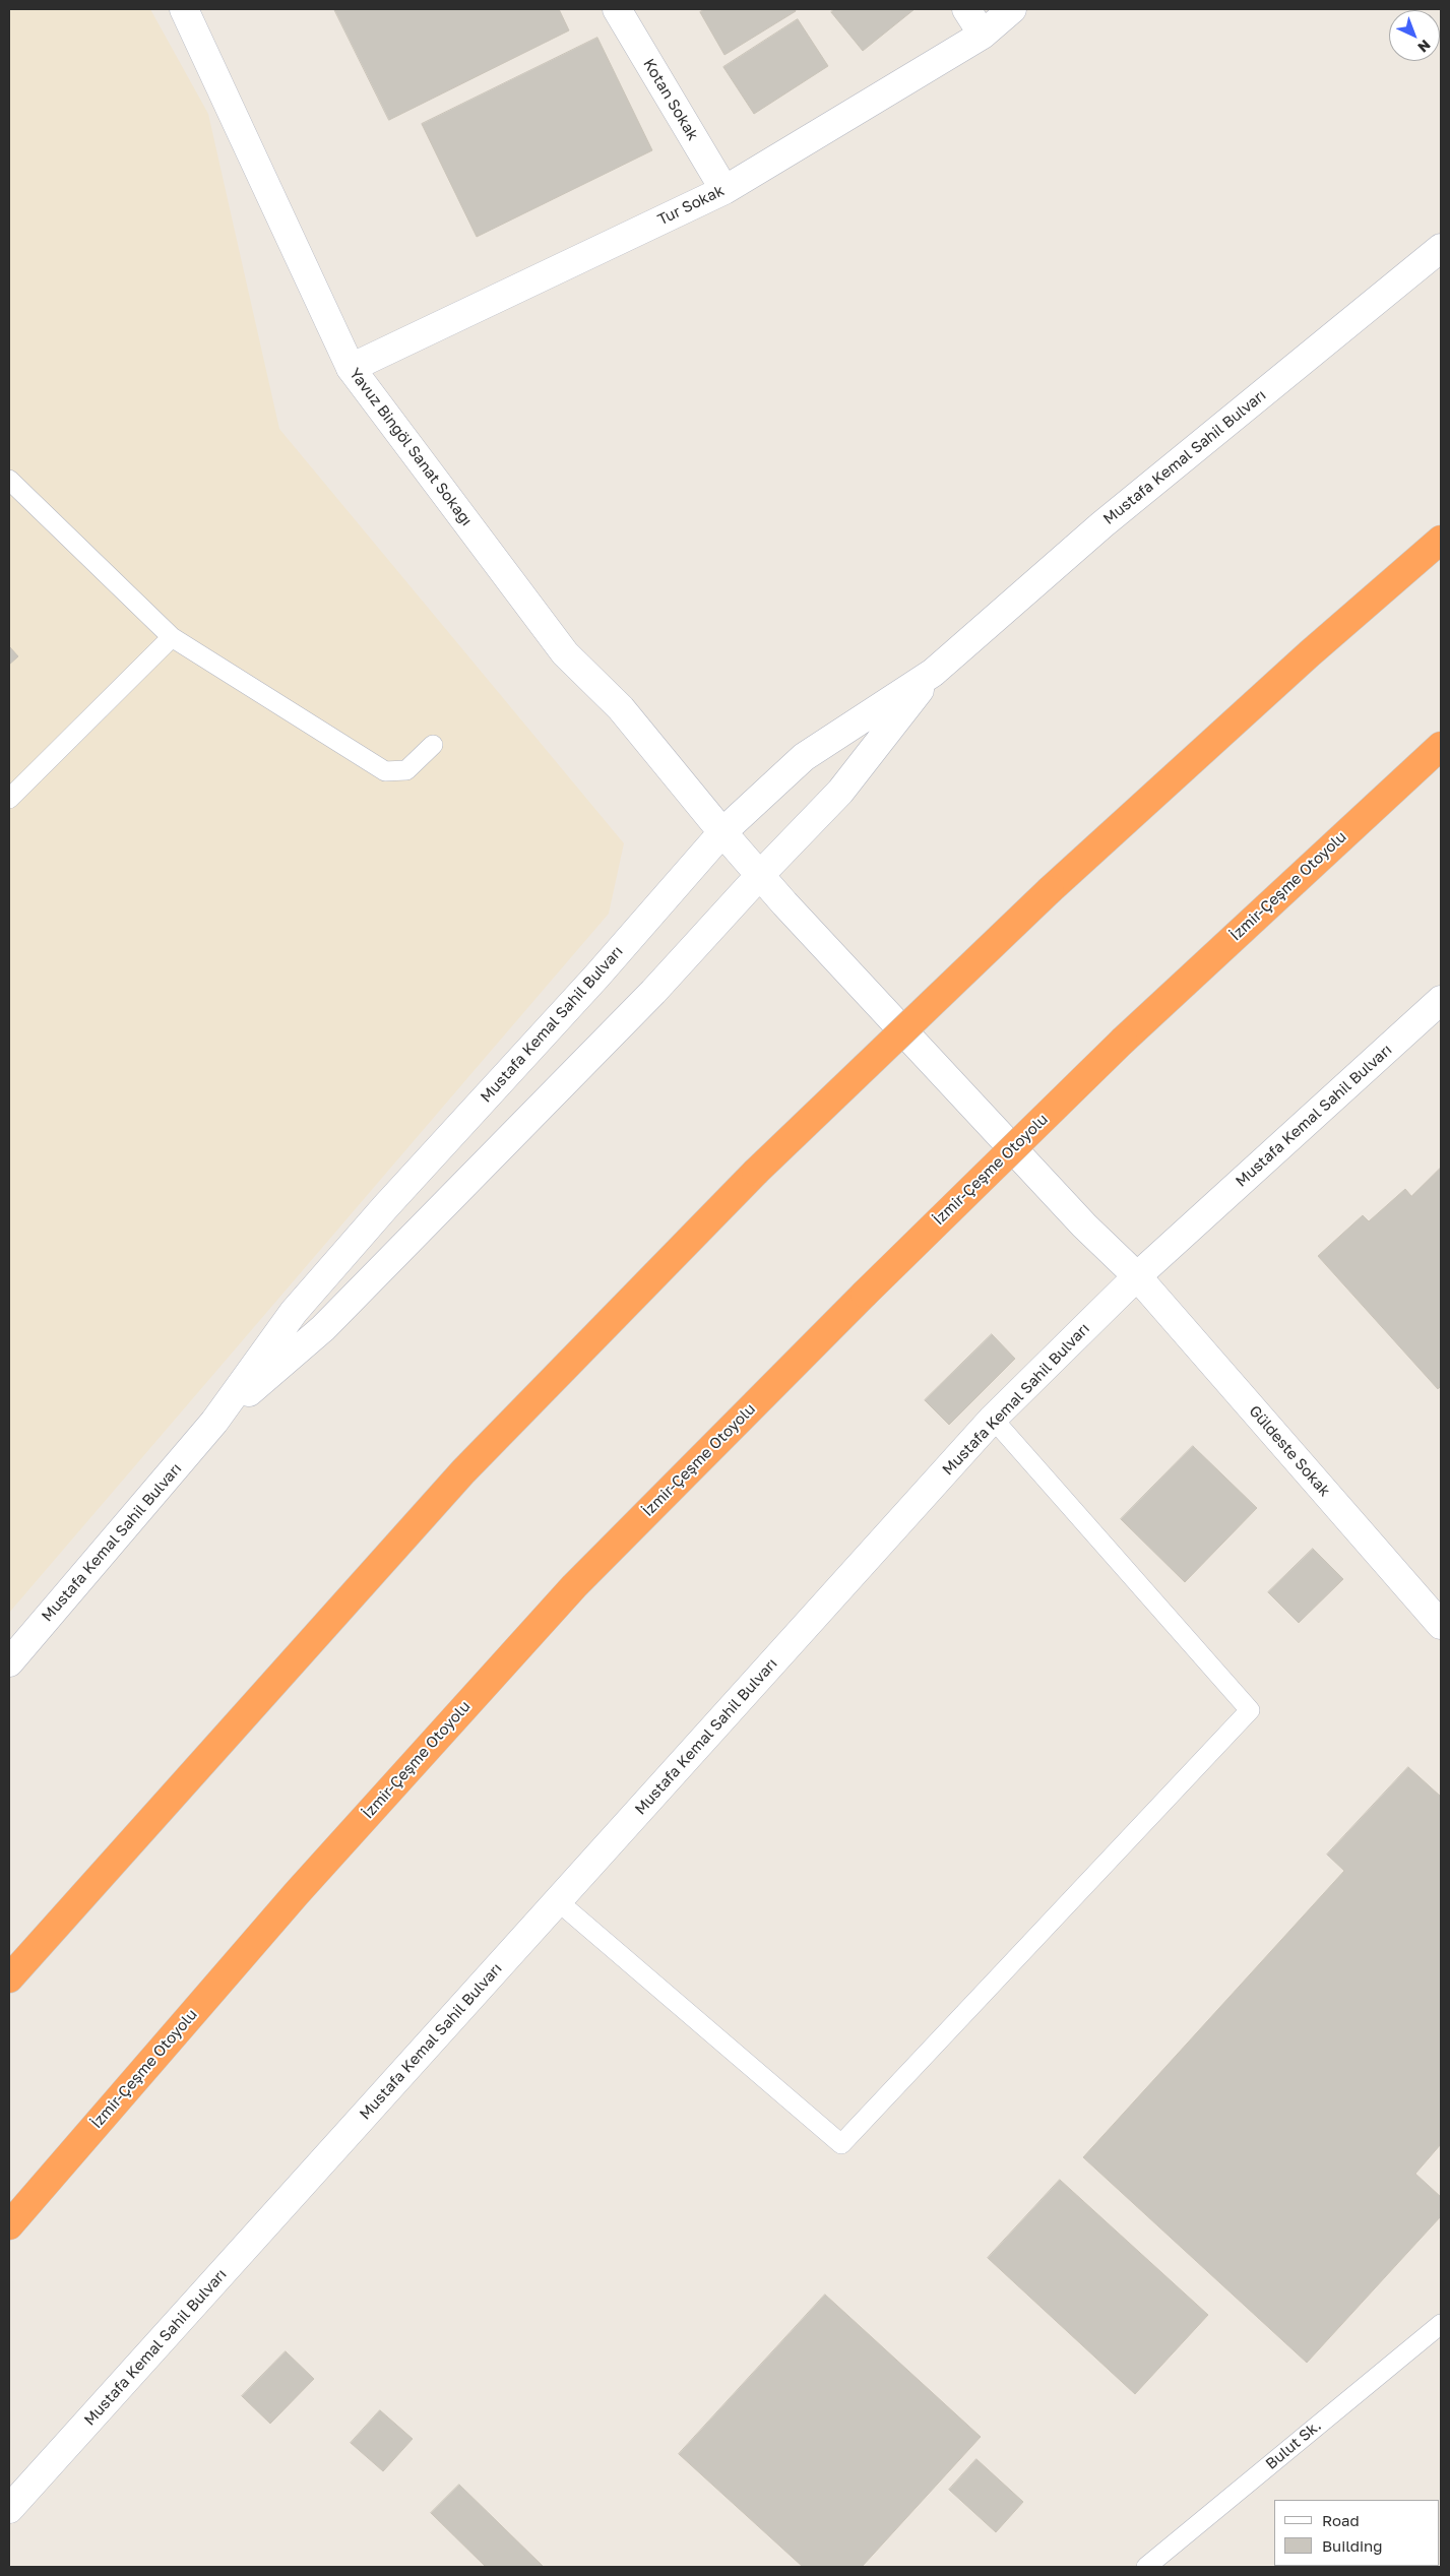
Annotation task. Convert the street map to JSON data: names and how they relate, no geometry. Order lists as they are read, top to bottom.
{
  "streets": {
    "highway": ["İzmir-Çeşme Otoyolu"],
    "street": [
      "Kotan Sokak",
      "Tur Sokak",
      "Yavuz Bingöl Sanat Sokağı",
      "Mustafa Kemal Sahil Bulvarı",
      "Güldeste Sokak"
    ],
    "lane": ["Bulut Sk."]
  },
  "crossings": [
    ["Kotan Sokak", "Tur Sokak"],
    ["Tur Sokak", "Yavuz Bingöl Sanat Sokağı"],
    ["Yavuz Bingöl Sanat Sokağı", "Mustafa Kemal Sahil Bulvarı"],
    ["Yavuz Bingöl Sanat Sokağı", "Güldeste Sokak"],
    ["Mustafa Kemal Sahil Bulvarı", "Güldeste Sokak"]
  ],
  "legend": ["Road", "Building"],
  "north": "bottom right"
}
